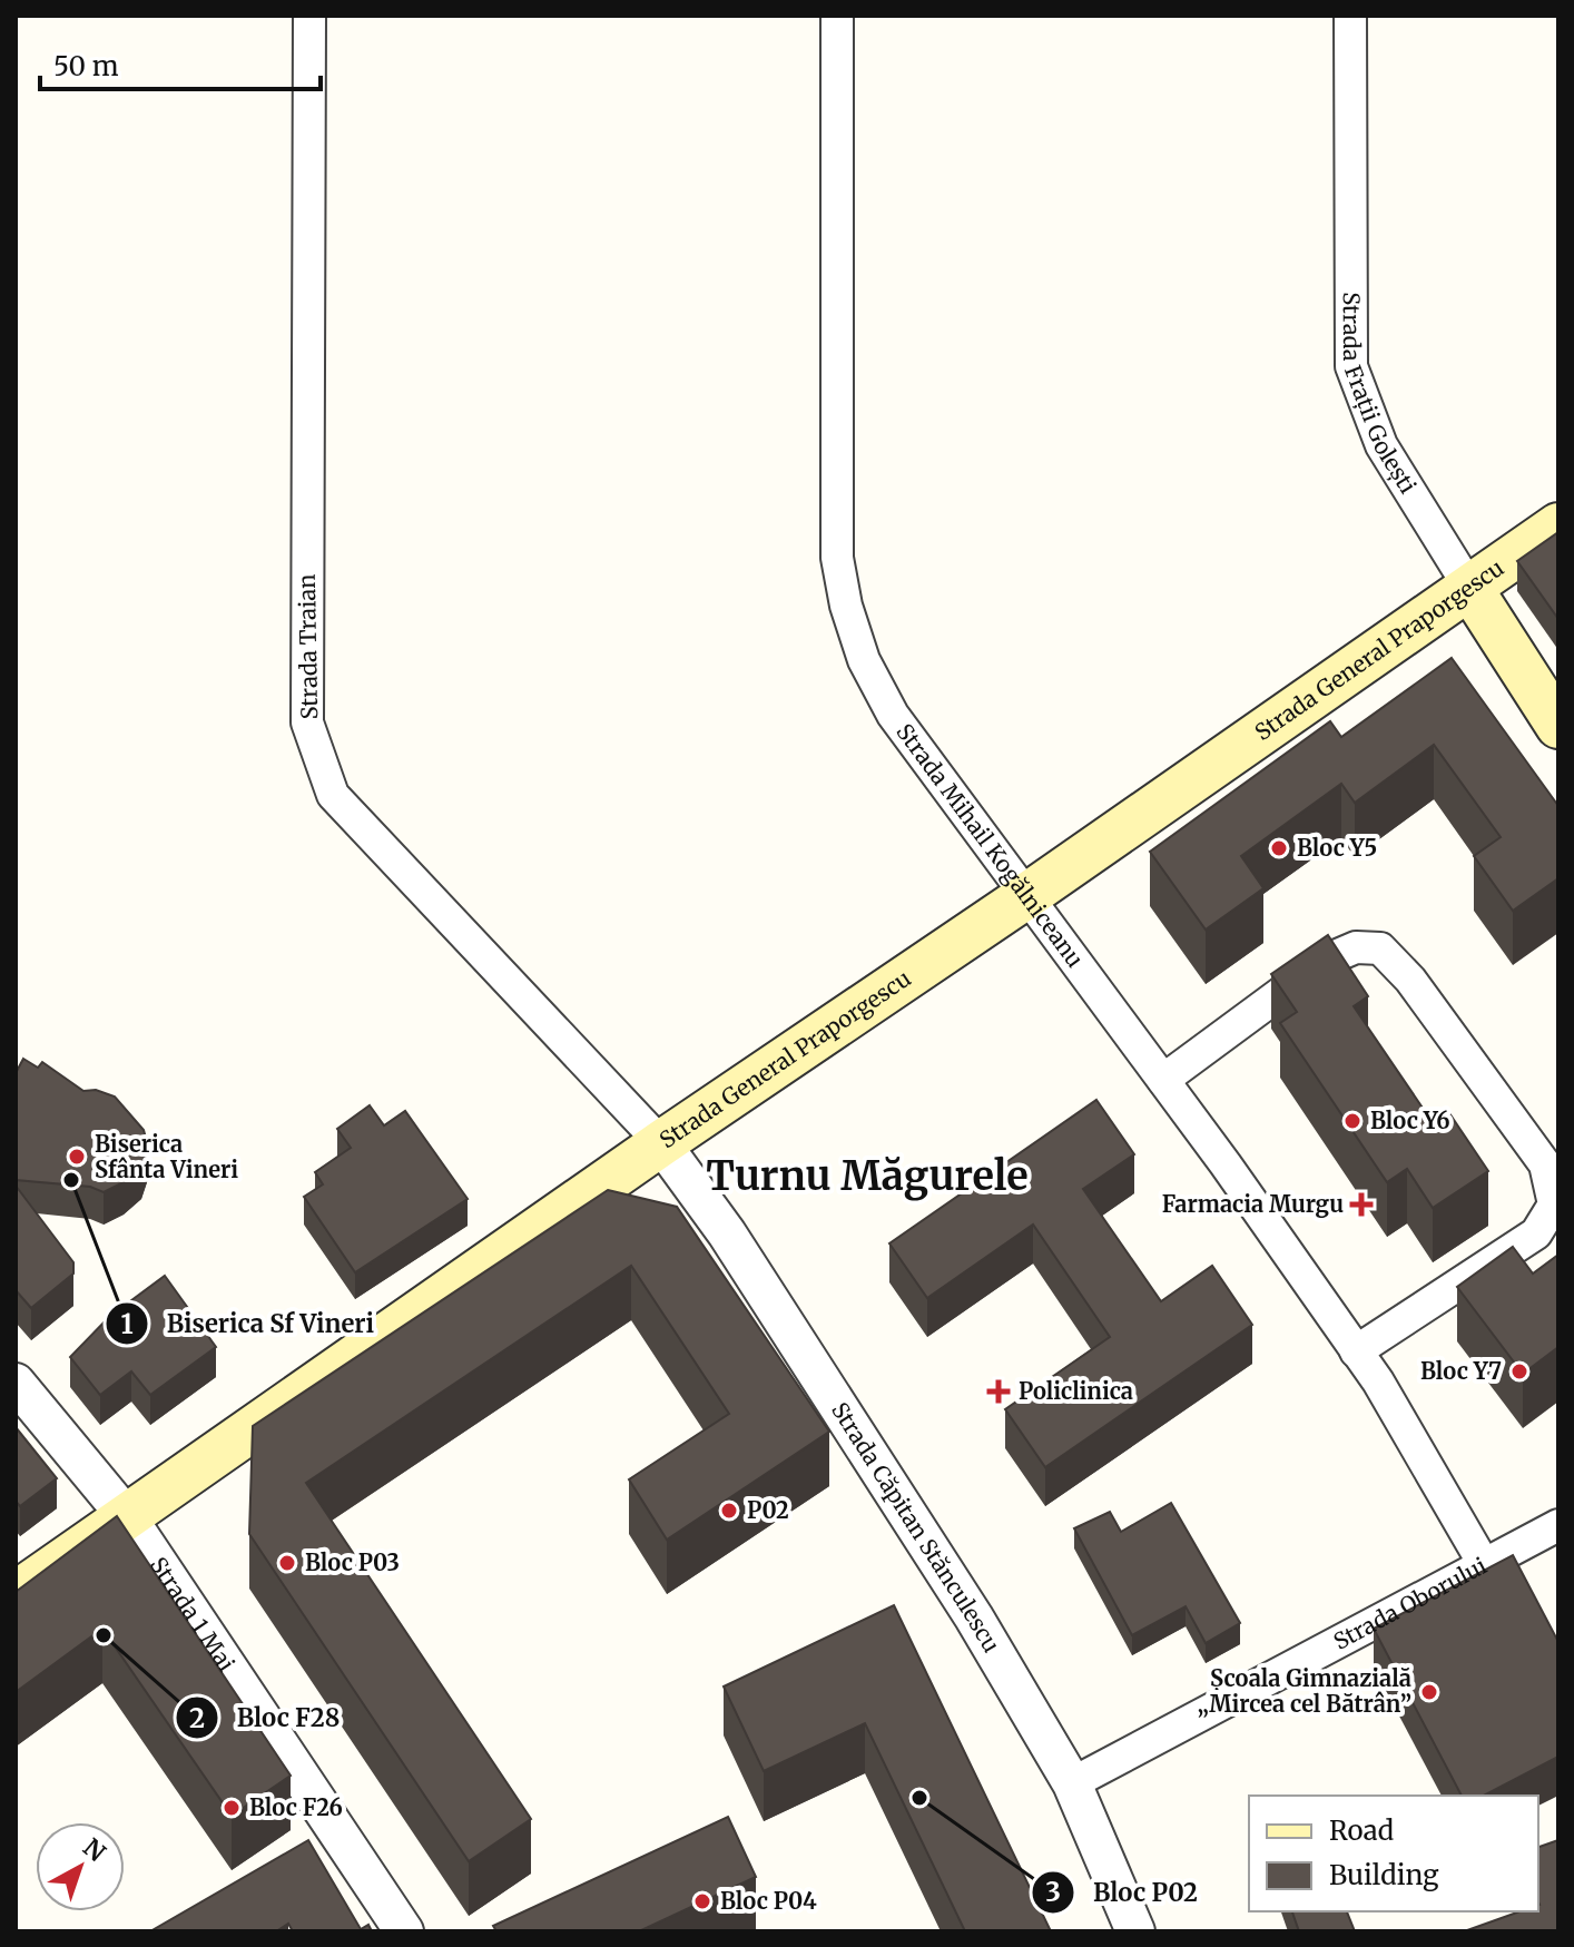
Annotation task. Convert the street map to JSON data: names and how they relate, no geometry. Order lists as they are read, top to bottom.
{
  "streets": {
    "main road": ["Strada Frații Golești", "Strada General Praporgescu"],
    "street": [
      "Strada Traian",
      "Strada Mihail Kogălniceanu",
      "Strada Căpitan Stănculescu",
      "Strada Oborului",
      "Strada 1 Mai"
    ]
  },
  "crossings": [
    ["Strada Frații Golești", "Strada General Praporgescu"],
    ["Strada Traian", "Strada General Praporgescu"],
    ["Strada Traian", "Strada Căpitan Stănculescu"],
    ["Strada General Praporgescu", "Strada Mihail Kogălniceanu"],
    ["Strada General Praporgescu", "Strada Căpitan Stănculescu"],
    ["Strada General Praporgescu", "Strada 1 Mai"],
    ["Strada Mihail Kogălniceanu", "Strada Oborului"],
    ["Strada Căpitan Stănculescu", "Strada Oborului"]
  ],
  "districts": ["Turnu Măgurele"],
  "places": {
    "other": [
      "Bloc Y5",
      "Bloc Y6",
      "Biserica Sfânta Vineri",
      "Biserica Sf Vineri",
      "Bloc Y7",
      "P02",
      "Bloc P03",
      "Bloc F28",
      "Școala Gimnazială „Mircea cel Bătrân”",
      "Bloc P02",
      "Bloc F26",
      "Bloc P04"
    ],
    "health": ["Farmacia Murgu", "Policlinica"]
  },
  "legend": ["Road", "Building"],
  "scale_bar": "50 m",
  "north": "top right"
}
